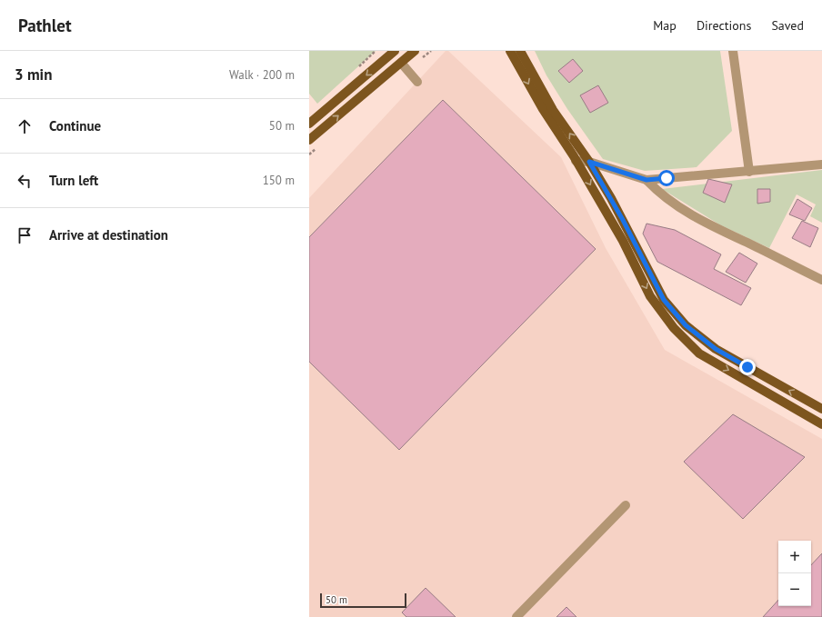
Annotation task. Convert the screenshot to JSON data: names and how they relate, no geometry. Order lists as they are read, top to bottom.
{
  "scale_bar": "50 m",
  "page": {
    "header": "Pathlet",
    "nav": ["Map", "Directions", "Saved"],
    "heading": ["3 min", "Walk · 200 m"],
    "list": [
      ["Continue", "50 m"],
      ["Turn left", "150 m"],
      "Arrive at destination"
    ],
    "map_buttons": ["+", "−"],
    "scale": "50 m"
  }
}
